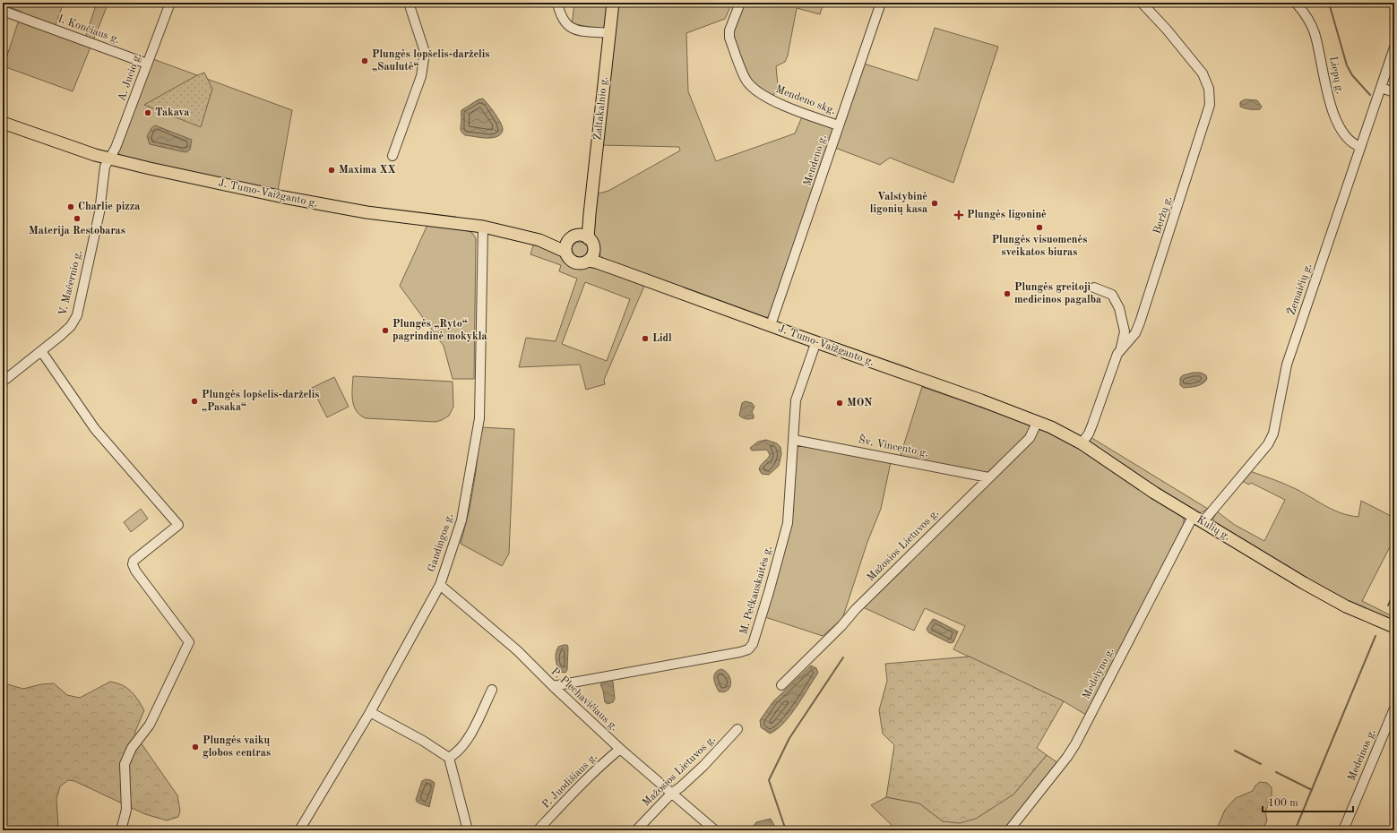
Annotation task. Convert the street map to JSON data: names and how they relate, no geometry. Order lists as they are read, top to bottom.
{
  "streets": {
    "main road": ["Žaltakalnio g.", "J. Tumo-Vaižganto g.", "Kulių g."],
    "street": [
      "I. Končiaus g.",
      "Liepų g.",
      "A. Jucio g.",
      "Mendeno skg.",
      "Mendeno g.",
      "Beržų g.",
      "V. Mačernio g.",
      "Žemaičių g.",
      "Šv. Vincento g.",
      "Gandingos g.",
      "Mažosios Lietuvos g.",
      "M. Pečkauskaitės g.",
      "Medelyno g.",
      "P. Plechavičiaus g.",
      "Medeinos g.",
      "P. Juodišiaus g."
    ]
  },
  "crossings": [
    ["I. Končiaus g.", "A. Jucio g."],
    ["Liepų g.", "Žemaičių g."],
    ["A. Jucio g.", "J. Tumo-Vaižganto g."],
    ["A. Jucio g.", "V. Mačernio g."],
    ["Mendeno skg.", "Mendeno g."],
    ["Žaltakalnio g.", "J. Tumo-Vaižganto g."],
    ["Mendeno g.", "J. Tumo-Vaižganto g."],
    ["J. Tumo-Vaižganto g.", "V. Mačernio g."],
    ["J. Tumo-Vaižganto g.", "Kulių g."],
    ["J. Tumo-Vaižganto g.", "Gandingos g."],
    ["J. Tumo-Vaižganto g.", "Mažosios Lietuvos g."],
    ["J. Tumo-Vaižganto g.", "M. Pečkauskaitės g."],
    ["Beržų g.", "Kulių g."],
    ["Žemaičių g.", "Kulių g."],
    ["Žemaičių g.", "Medelyno g."],
    ["Šv. Vincento g.", "Mažosios Lietuvos g."],
    ["Šv. Vincento g.", "M. Pečkauskaitės g."],
    ["Kulių g.", "Mažosios Lietuvos g."],
    ["Kulių g.", "Medelyno g."],
    ["Gandingos g.", "P. Plechavičiaus g."],
    ["Mažosios Lietuvos g.", "P. Plechavičiaus g."],
    ["M. Pečkauskaitės g.", "P. Plechavičiaus g."],
    ["P. Plechavičiaus g.", "P. Juodišiaus g."]
  ],
  "places": {
    "other": [
      "Plungės lopšelis-darželis „Saulutė“",
      "Takava",
      "Maxima XX",
      "Valstybinė ligonių kasa",
      "Charlie pizza",
      "Materija Restobaras",
      "Plungės visuomenės sveikatos biuras",
      "Plungės greitoji medicinos pagalba",
      "Plungės „Ryto“ pagrindinė mokykla",
      "Lidl",
      "Plungės lopšelis-darželis „Pasaka“",
      "MON",
      "Plungės vaikų globos centras"
    ],
    "health": ["Plungės ligoninė"]
  },
  "scale_bar": "100 m"
}
